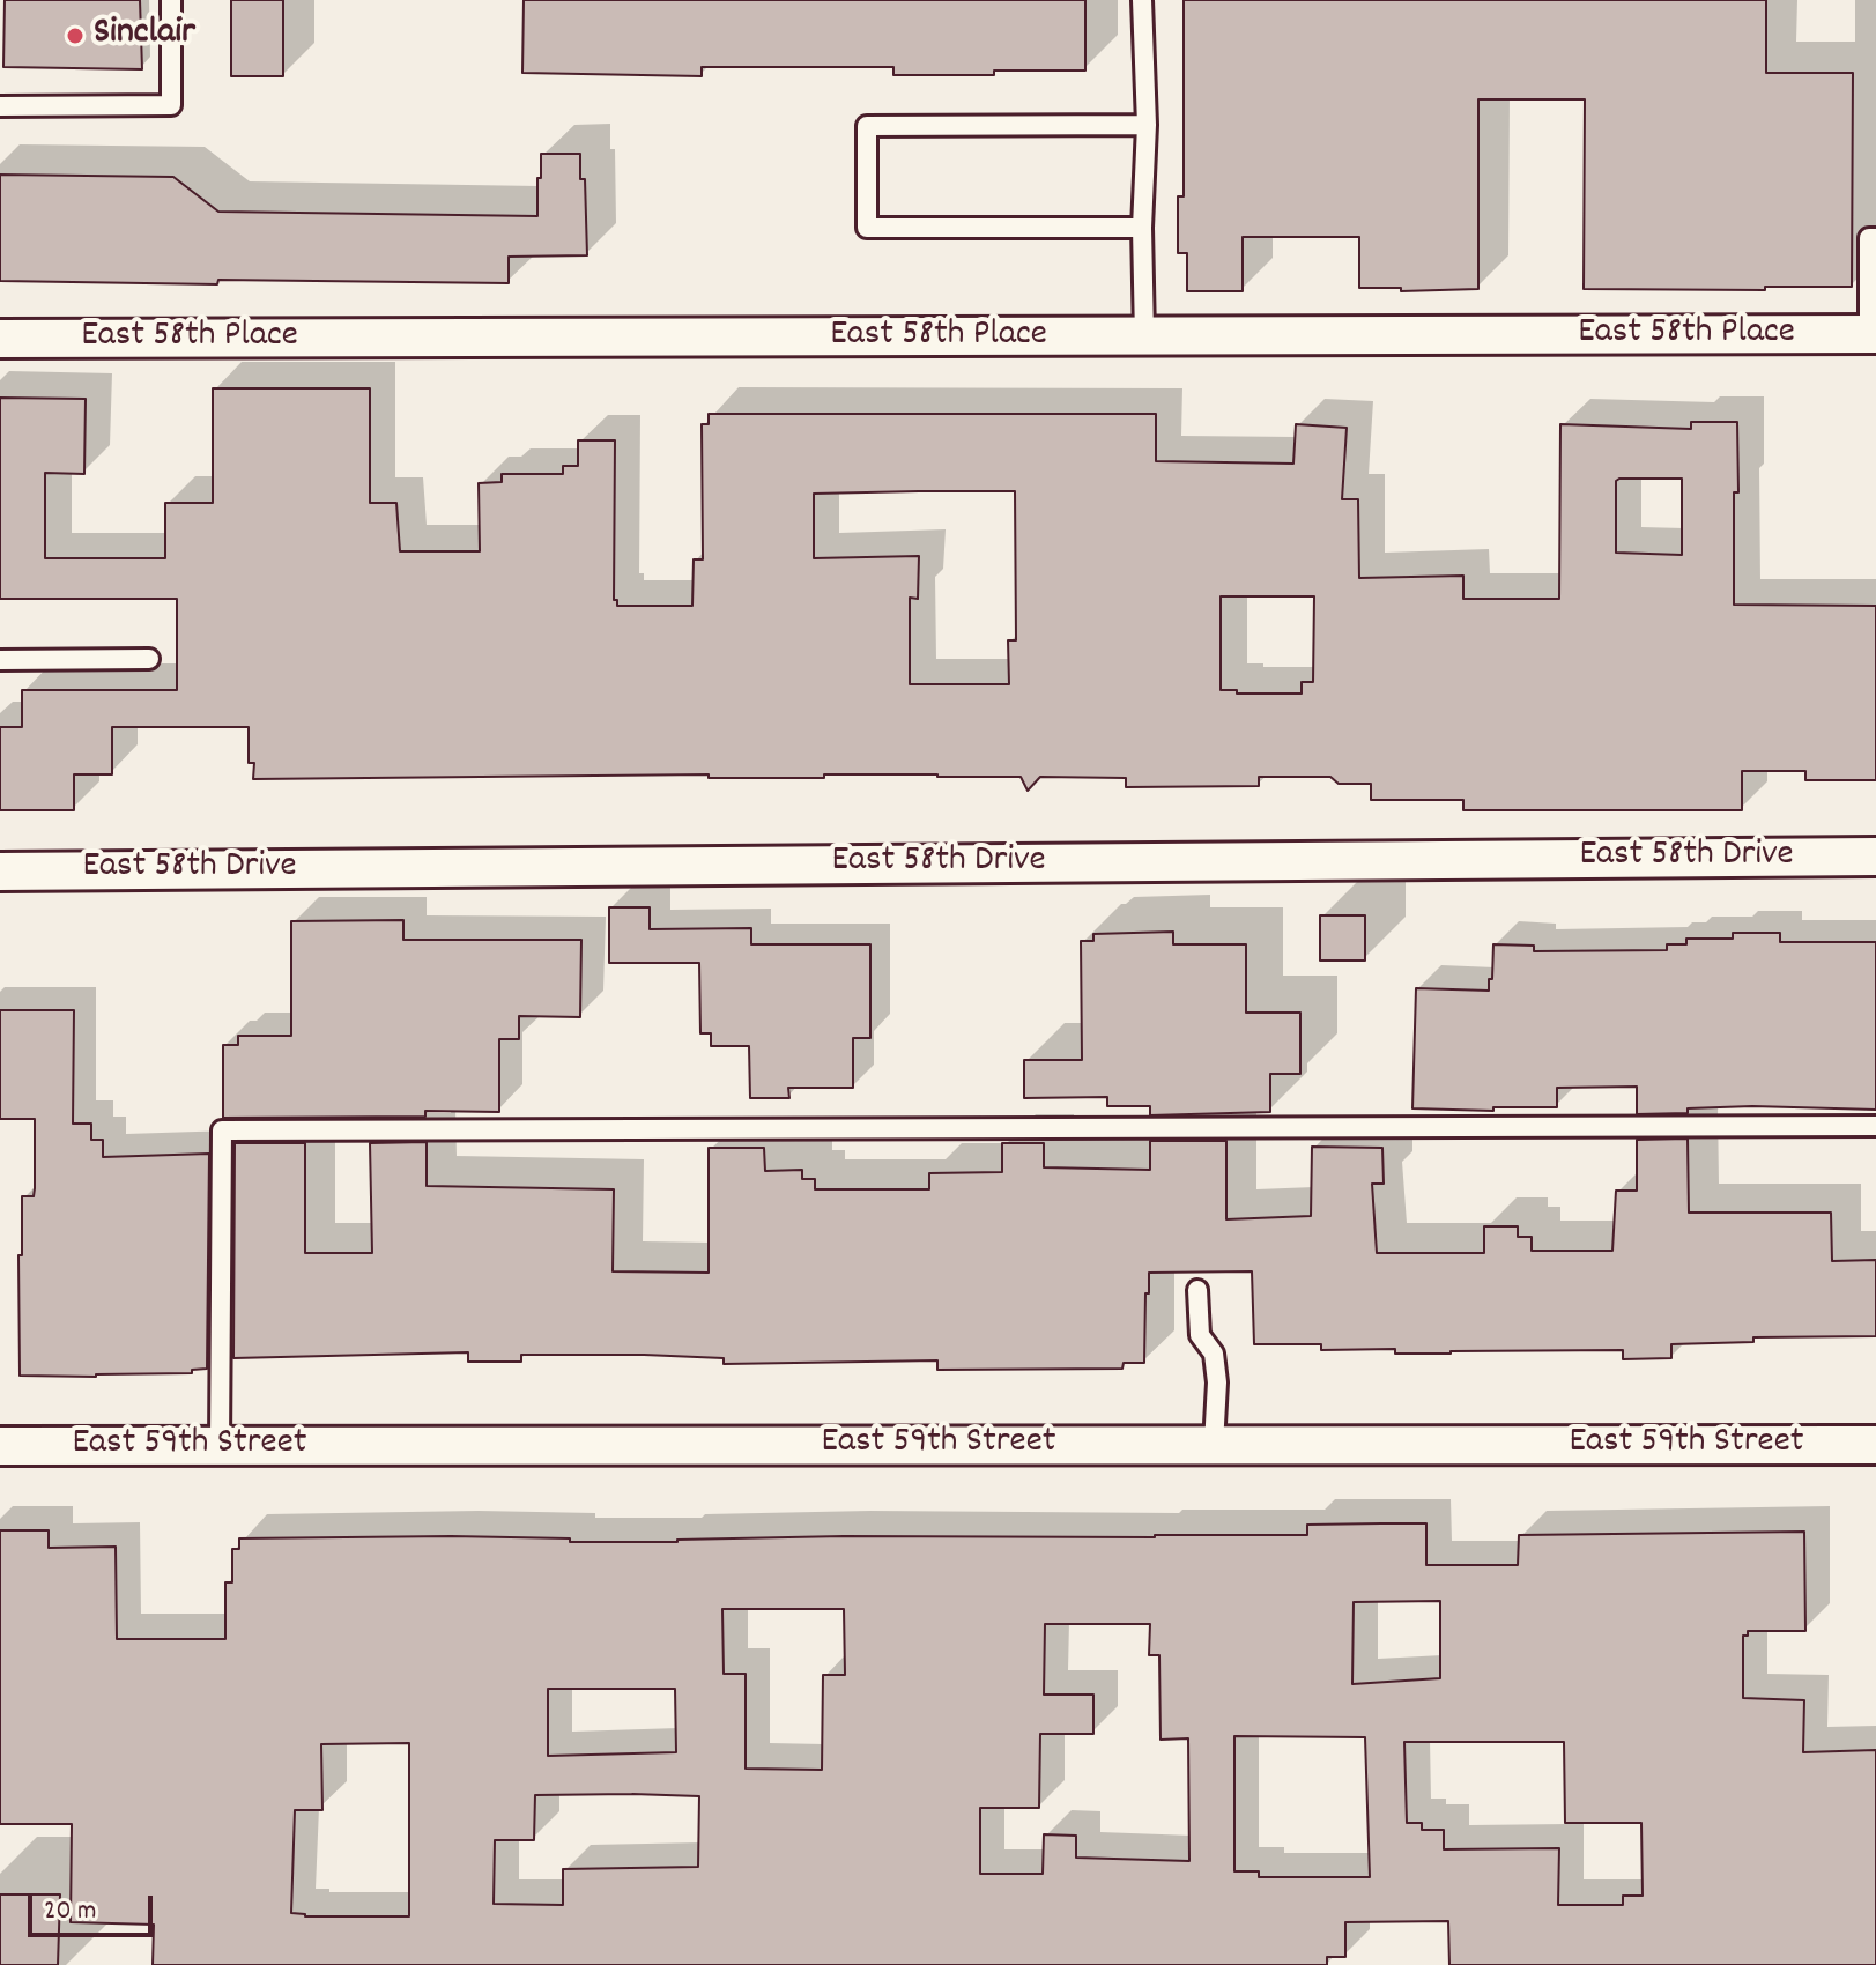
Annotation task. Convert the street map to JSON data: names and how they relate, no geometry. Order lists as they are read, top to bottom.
{
  "streets": {
    "street": ["East 58th Place", "East 58th Drive", "East 59th Street"]
  },
  "places": ["Sinclair"],
  "scale_bar": "20 m"
}
